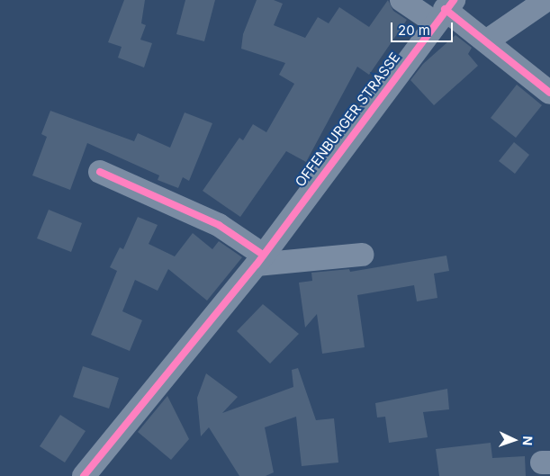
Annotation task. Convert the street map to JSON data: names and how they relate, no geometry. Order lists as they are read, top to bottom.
{
  "streets": {
    "street": ["OFFENBURGER STRASSE"]
  },
  "scale_bar": "20 m",
  "north": "right"
}
